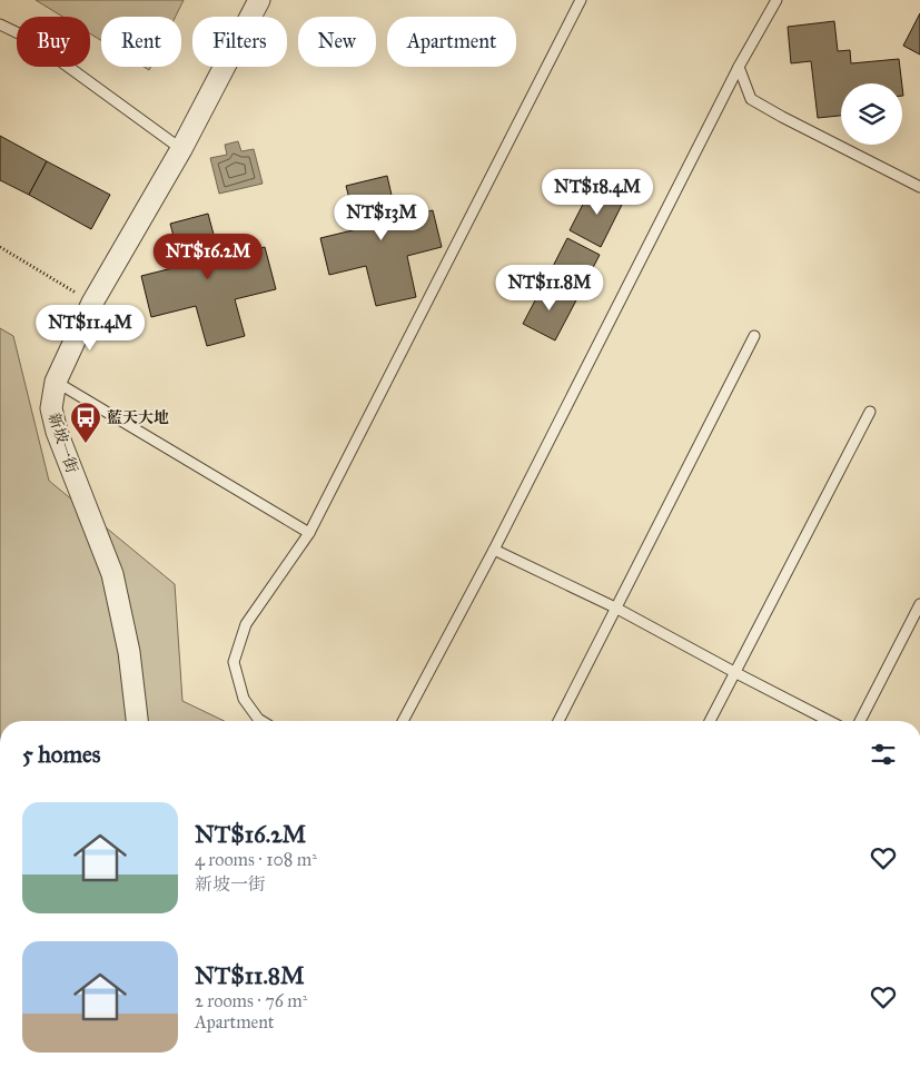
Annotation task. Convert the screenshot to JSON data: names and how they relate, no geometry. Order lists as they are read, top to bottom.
{
  "streets": {
    "street": ["新坡一街"]
  },
  "places": {
    "bus stop": ["藍天大地"]
  },
  "page": {
    "chip": [
      "Buy",
      "Rent",
      "Filters",
      "New",
      "Apartment"
    ],
    "price": [
      "NT$18.4M",
      "NT$13M",
      "NT$16.2M",
      "NT$11.8M",
      "NT$11.4M"
    ],
    "heading": "5 homes",
    "list": [
      {
        "name": "NT$16.2M",
        "note": "4 rooms · 108 m² · 新坡一街"
      },
      {
        "name": "NT$11.8M",
        "note": "2 rooms · 76 m² · Apartment"
      }
    ]
  }
}
